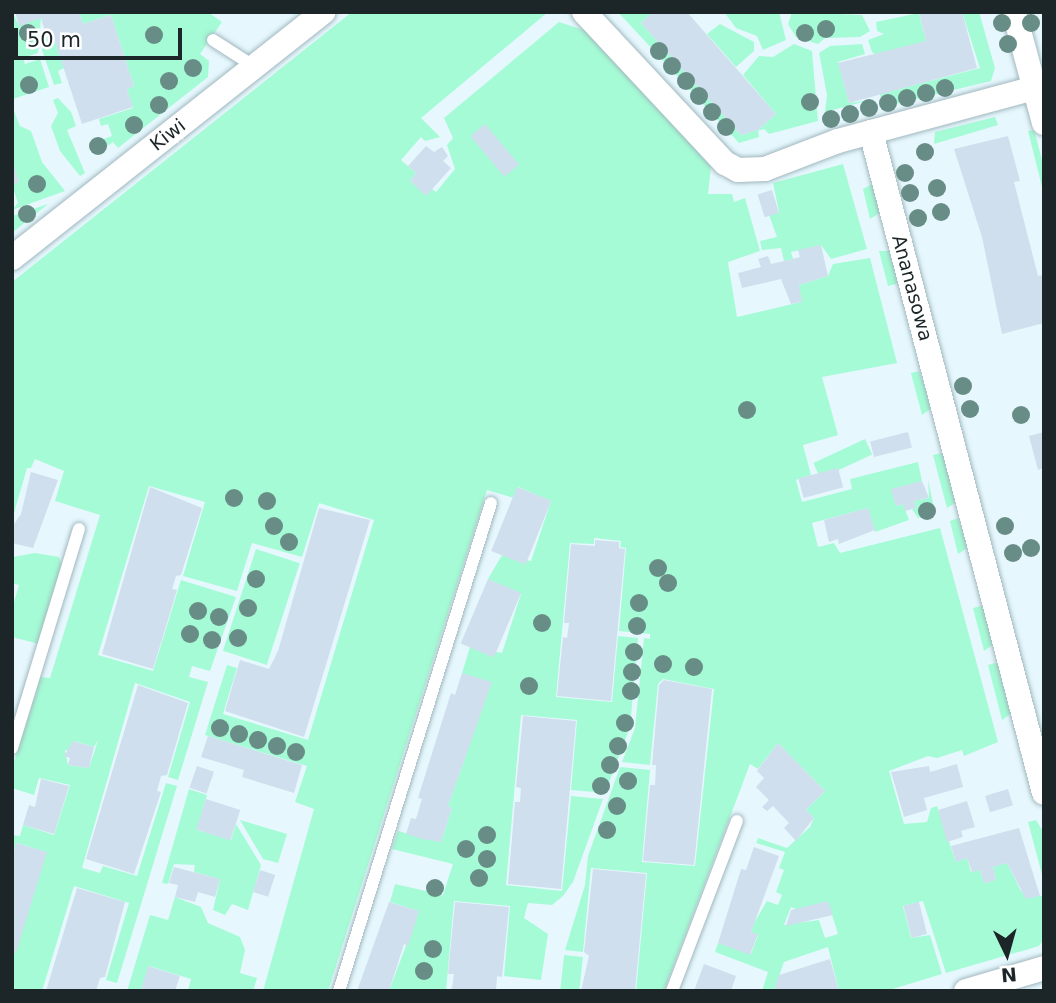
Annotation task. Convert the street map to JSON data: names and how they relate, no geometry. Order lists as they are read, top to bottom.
{
  "streets": {
    "street": ["Kiwi", "Ananasowa"]
  },
  "scale_bar": "50 m",
  "north": "bottom"
}
